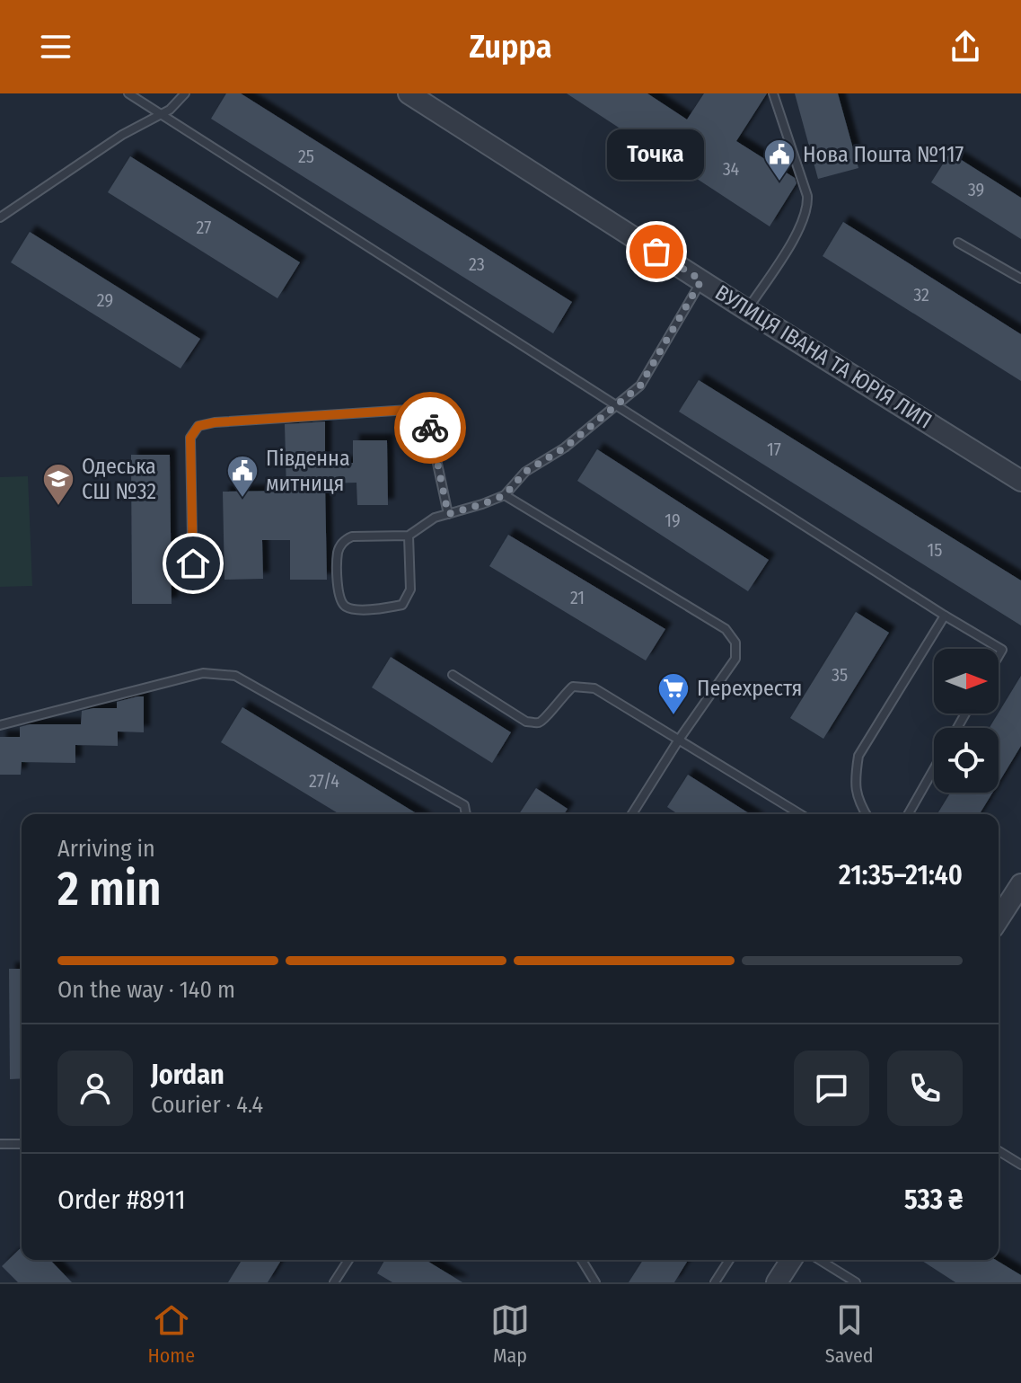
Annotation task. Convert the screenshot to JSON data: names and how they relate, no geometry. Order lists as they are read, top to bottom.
{
  "streets": {
    "street": ["ВУЛИЦЯ ІВАНА ТА ЮРІЯ ЛИП"]
  },
  "places": {
    "public building": ["Нова Пошта №117", "Південна митниця"],
    "other": ["Точка"],
    "school or university": ["Одеська СШ №32"],
    "supermarket": ["Перехрестя"]
  },
  "house_numbers": [
    "25",
    "34",
    "39",
    "27",
    "23",
    "32",
    "29",
    "17",
    "19",
    "15",
    "21",
    "35",
    "27/4"
  ],
  "north": "right",
  "page": {
    "header": "Zuppa",
    "bubble": "Точка",
    "heading": ["2 min", "Arriving in", "21:35–21:40"],
    "panel": [
      "Jordan",
      "Courier · 4.4",
      "Order #8911",
      "533 ₴"
    ],
    "bar": "On the way · 140 m",
    "tabs": ["Home", "Map", "Saved"]
  }
}
